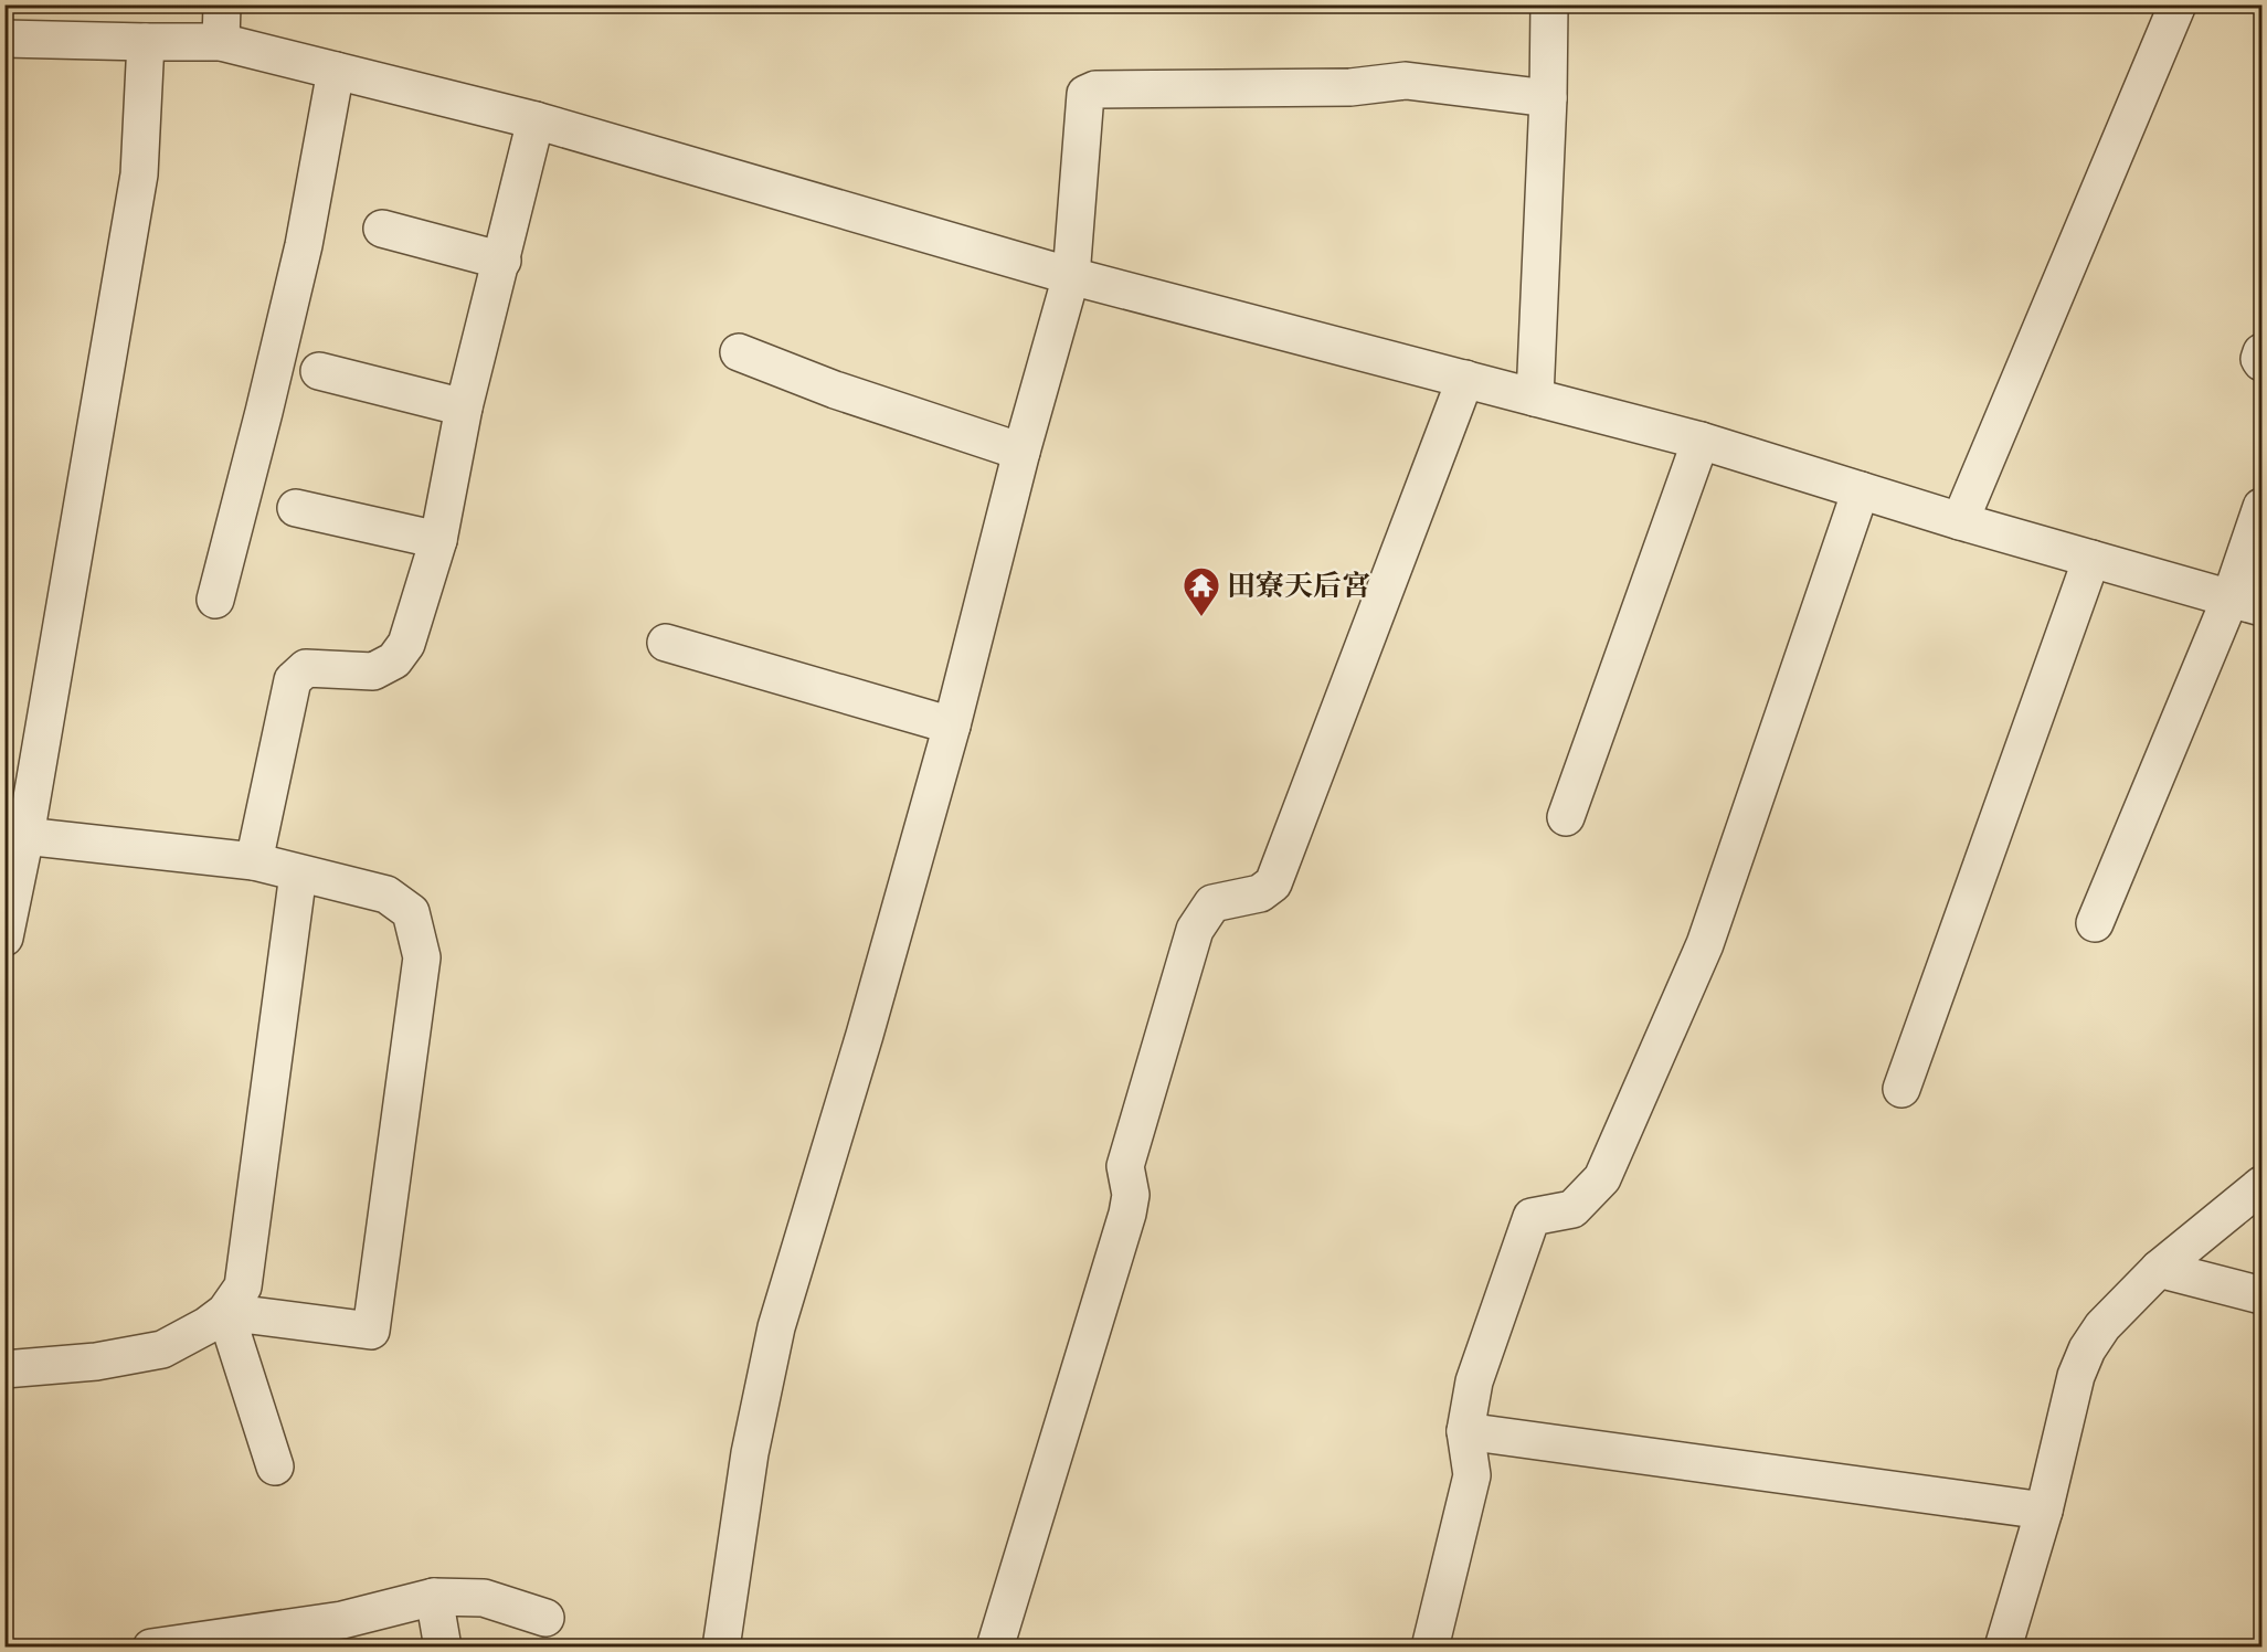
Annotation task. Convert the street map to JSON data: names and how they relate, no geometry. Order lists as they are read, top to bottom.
{
  "places": {
    "temple": ["田寮天后宮"]
  }
}
